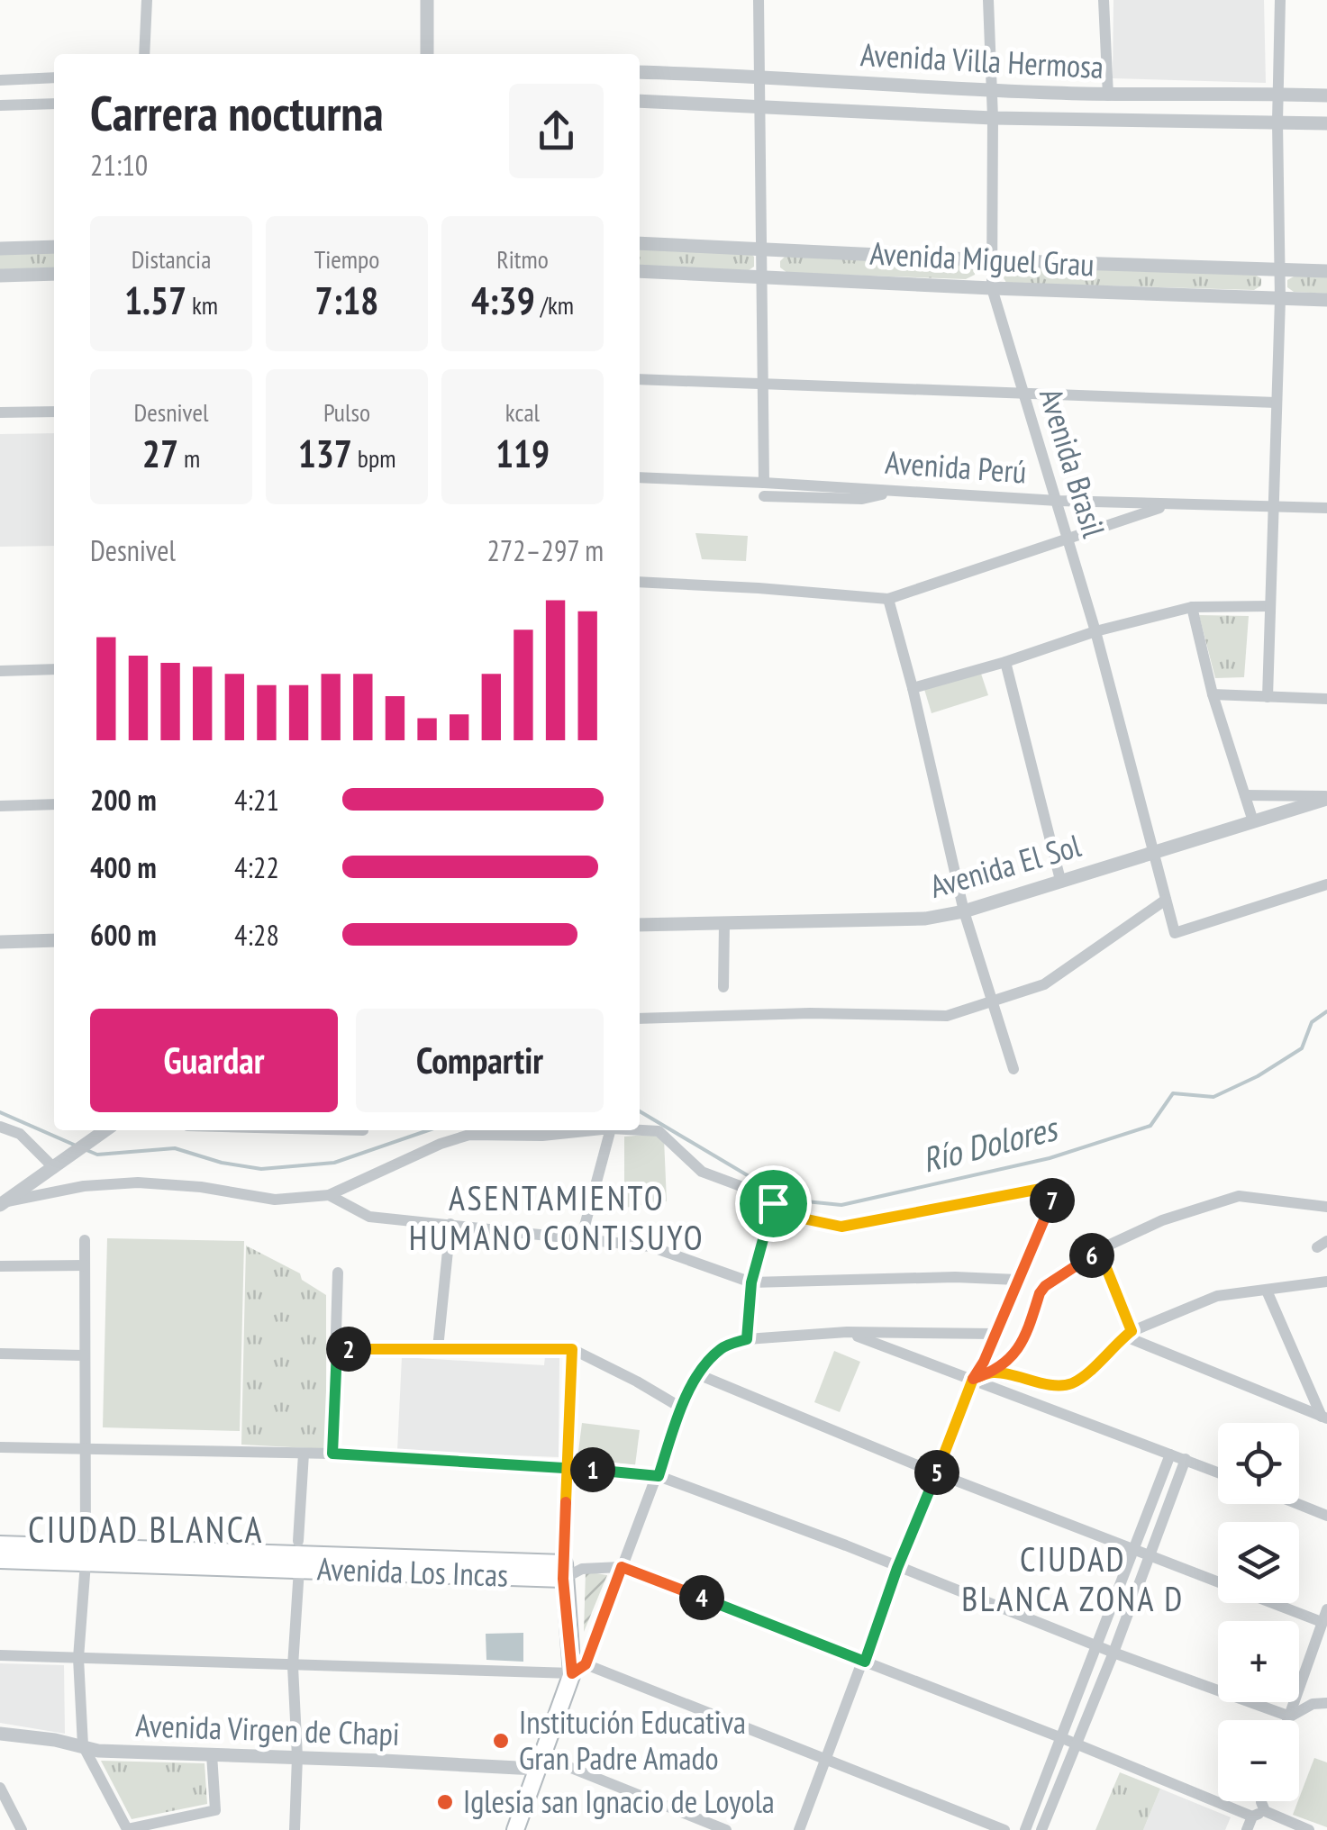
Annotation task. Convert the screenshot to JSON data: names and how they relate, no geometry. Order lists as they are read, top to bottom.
{
  "streets": {
    "main road": ["Avenida Los Incas"],
    "street": [
      "Avenida Villa Hermosa",
      "Avenida Miguel Grau",
      "Avenida Brasil",
      "Avenida Perú",
      "Avenida El Sol",
      "Avenida Virgen de Chapi"
    ]
  },
  "crossings": [
    ["Avenida Villa Hermosa", "Avenida Brasil"],
    ["Avenida Miguel Grau", "Avenida Brasil"],
    ["Avenida Brasil", "Avenida Perú"],
    ["Avenida Brasil", "Avenida El Sol"]
  ],
  "districts": ["ASENTAMIENTO HUMANO CONTISUYO", "CIUDAD BLANCA", "CIUDAD BLANCA ZONA D"],
  "water": ["Río Dolores"],
  "places": ["Institución Educativa Gran Padre Amado", "Iglesia san Ignacio de Loyola"],
  "page": {
    "heading": ["Carrera nocturna", "21:10"],
    "stats": [
      ["Distancia", "1.57 km"],
      ["Tiempo", "7:18"],
      ["Ritmo", "4:39 /km"],
      ["Desnivel", "27 m"],
      ["Pulso", "137 bpm"],
      ["kcal", "119"]
    ],
    "chart": ["Desnivel", "272–297 m"],
    "list": [
      {
        "name": "200 m",
        "note": "4:21"
      },
      {
        "name": "400 m",
        "note": "4:22"
      },
      {
        "name": "600 m",
        "note": "4:28"
      }
    ],
    "buttons": ["Guardar", "Compartir"],
    "pins": [
      "7",
      "6",
      "2",
      "1",
      "5",
      "4"
    ],
    "map_buttons": ["+", "−"]
  }
}
